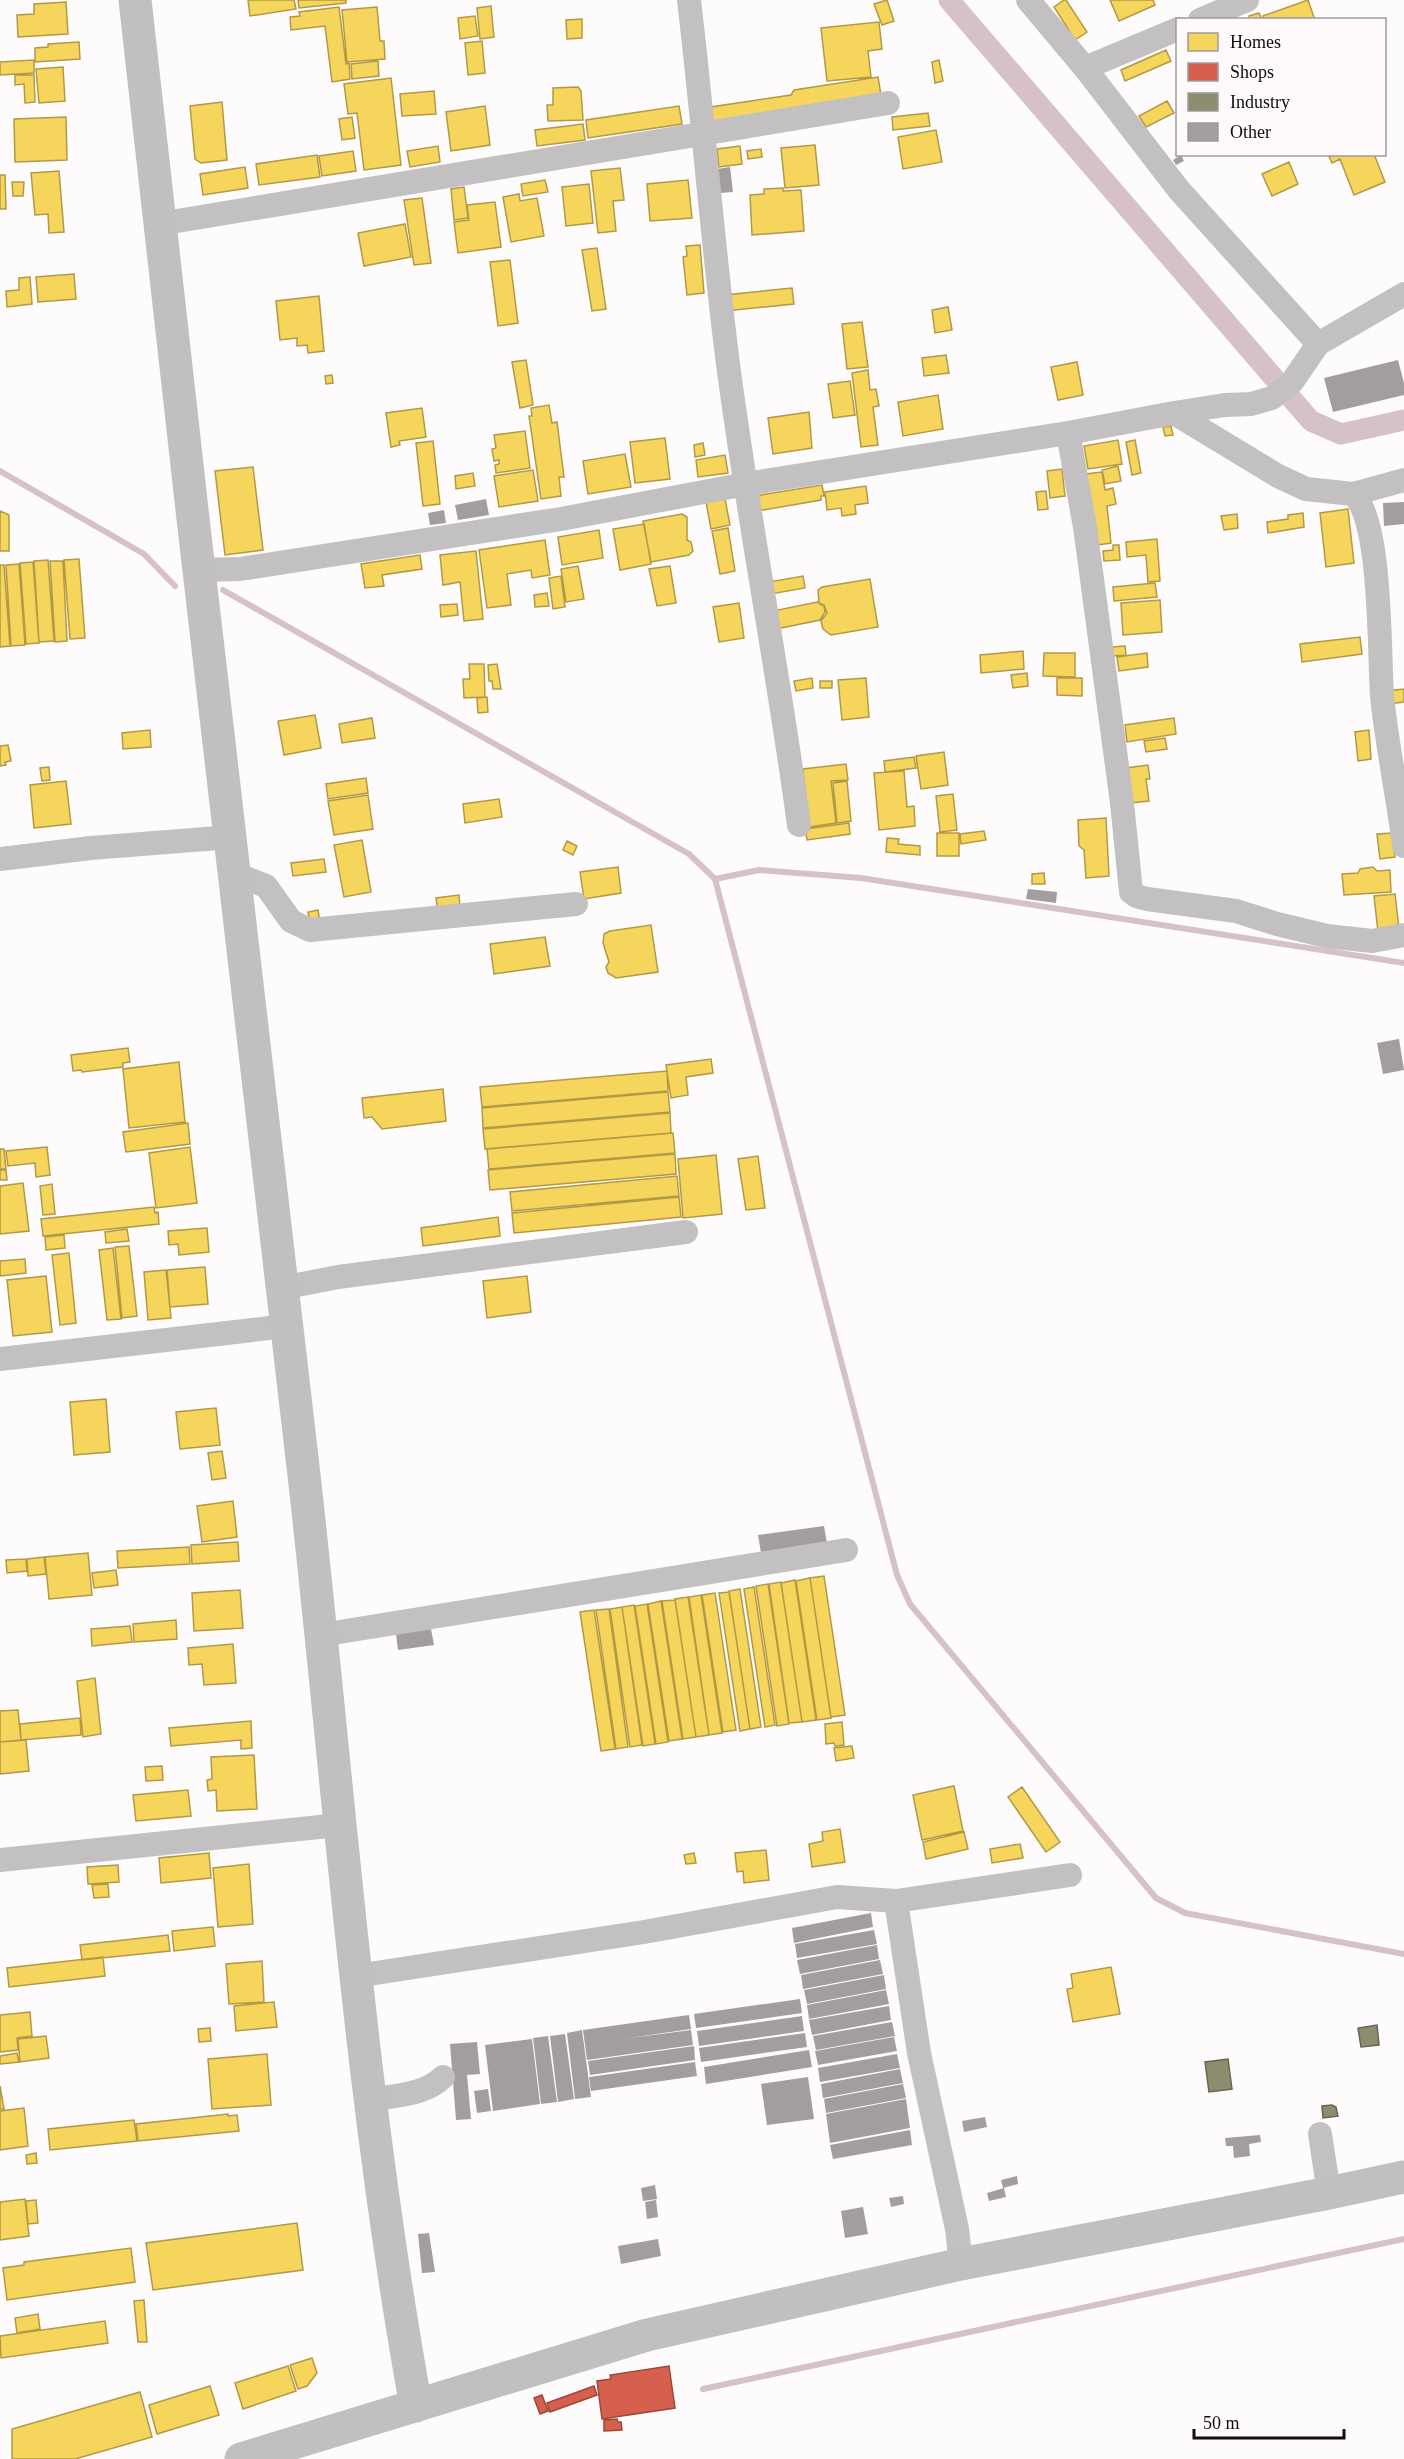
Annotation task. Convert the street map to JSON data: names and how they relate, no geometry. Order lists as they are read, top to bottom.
{
  "legend": [
    "Homes",
    "Shops",
    "Industry",
    "Other"
  ],
  "scale_bar": "50 m"
}
